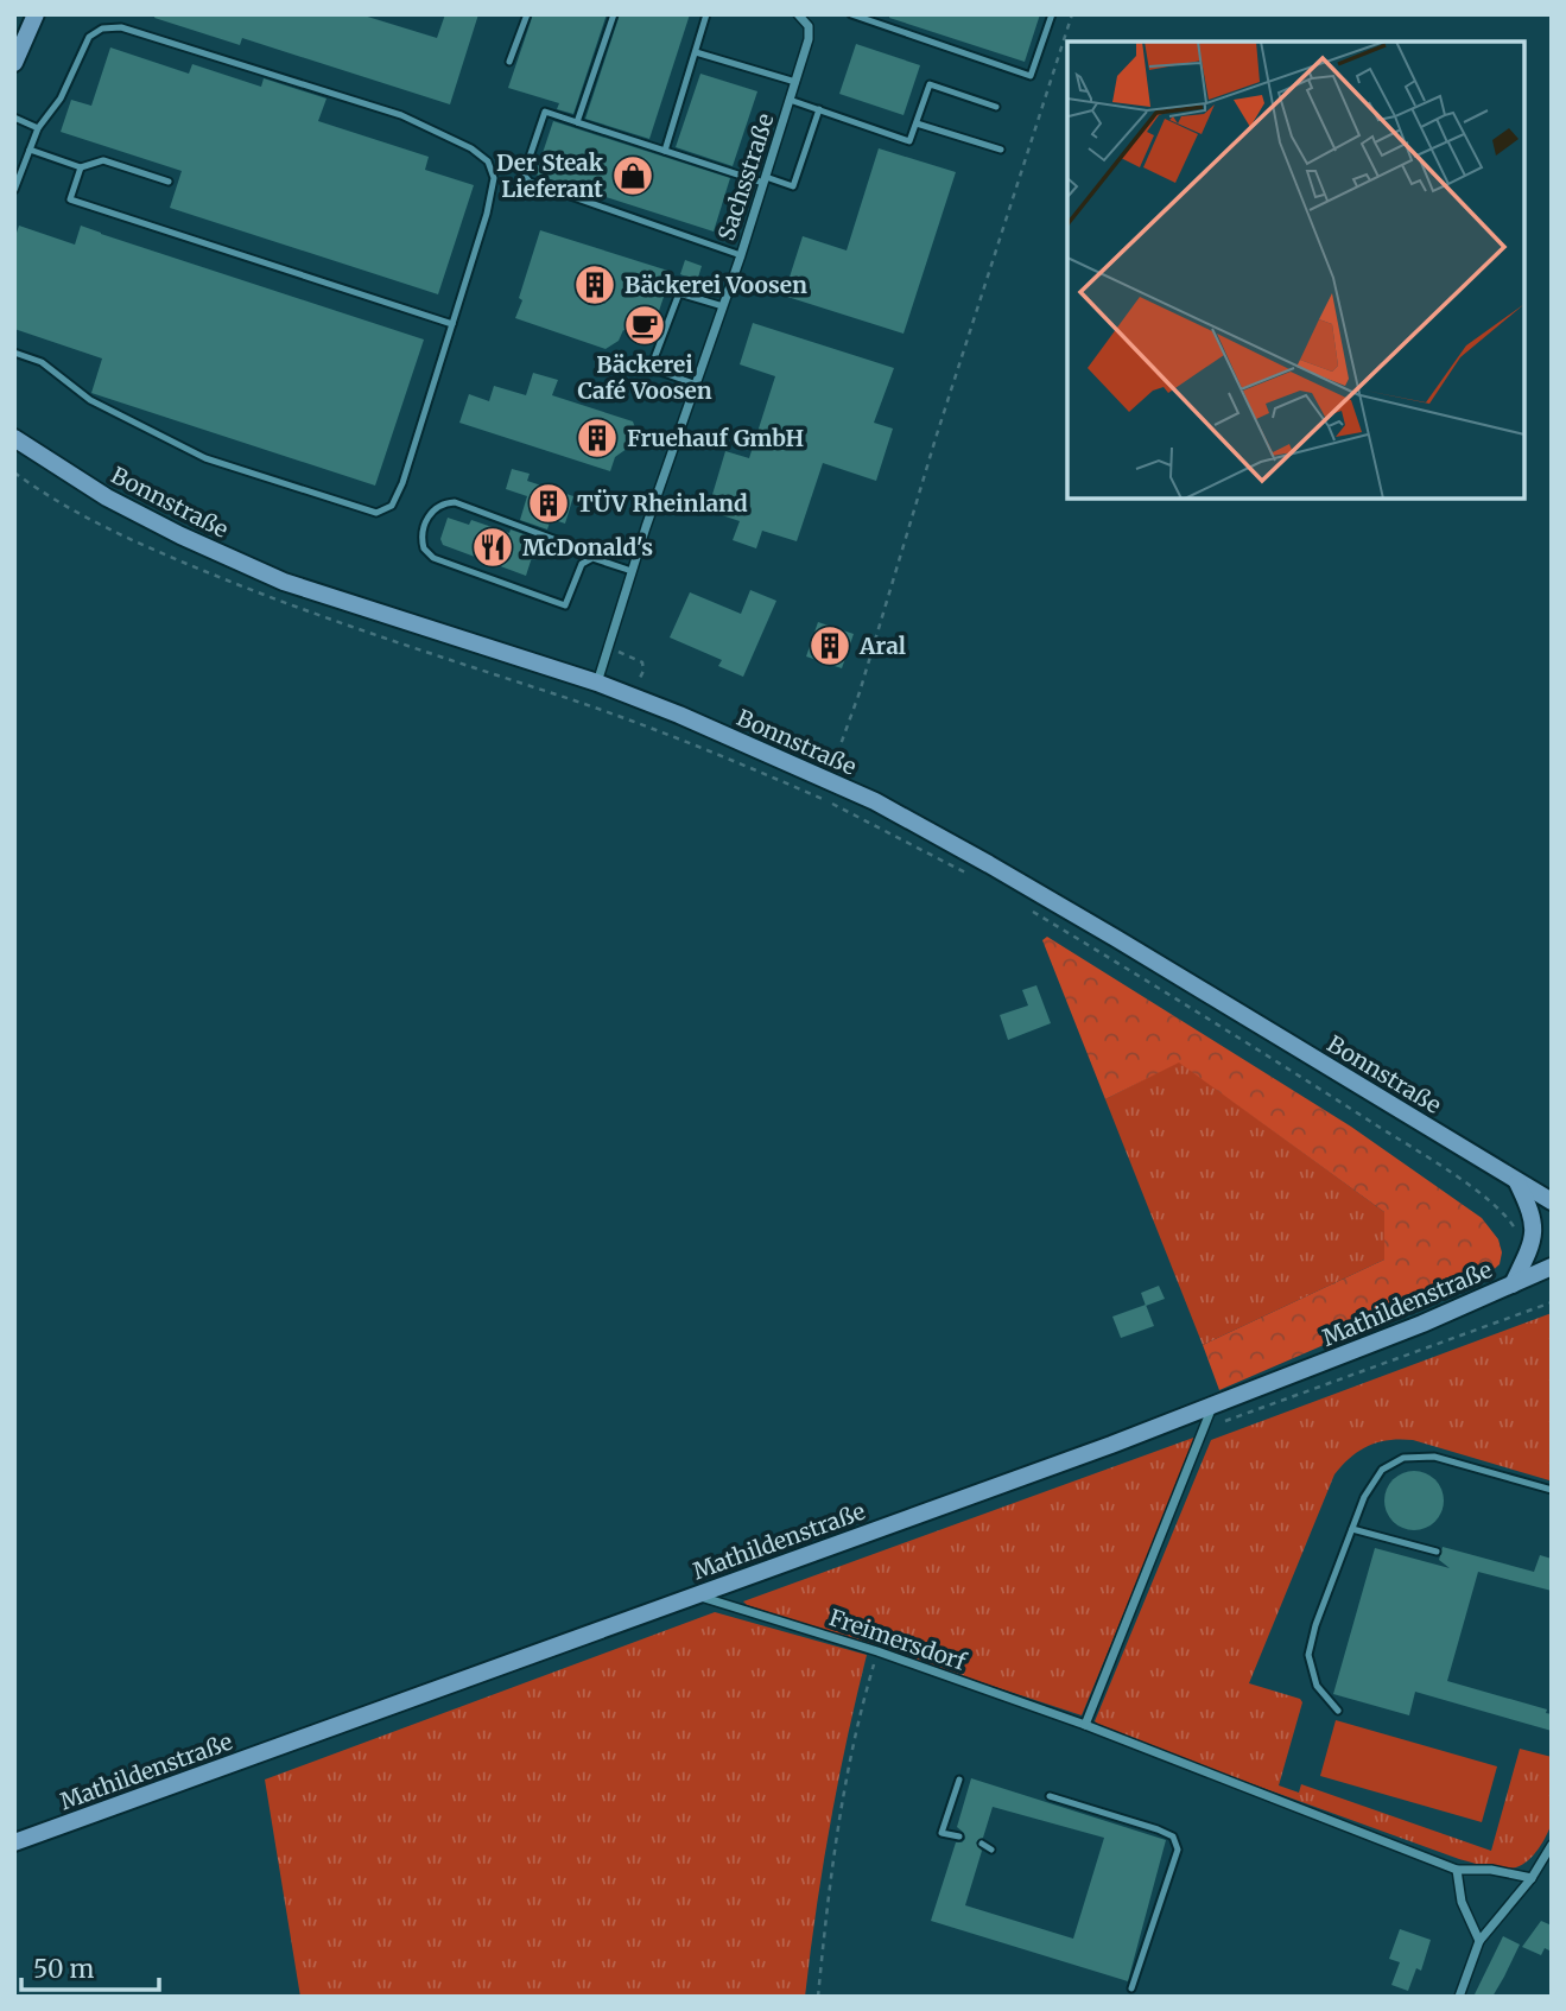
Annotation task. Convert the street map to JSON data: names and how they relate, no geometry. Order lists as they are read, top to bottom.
{
  "streets": {
    "main road": ["Bonnstraße", "Mathildenstraße"],
    "street": ["Sachsstraße", "Freimersdorf"]
  },
  "crossings": [
    ["Sachsstraße", "Bonnstraße"],
    ["Mathildenstraße", "Freimersdorf"]
  ],
  "places": {
    "shop": ["Der Steak Lieferant"],
    "building": [
      "Bäckerei Voosen",
      "Fruehauf GmbH",
      "TÜV Rheinland",
      "Aral"
    ],
    "cafe": ["Bäckerei Café Voosen"],
    "restaurant": ["McDonald's"]
  },
  "scale_bar": "50 m"
}
